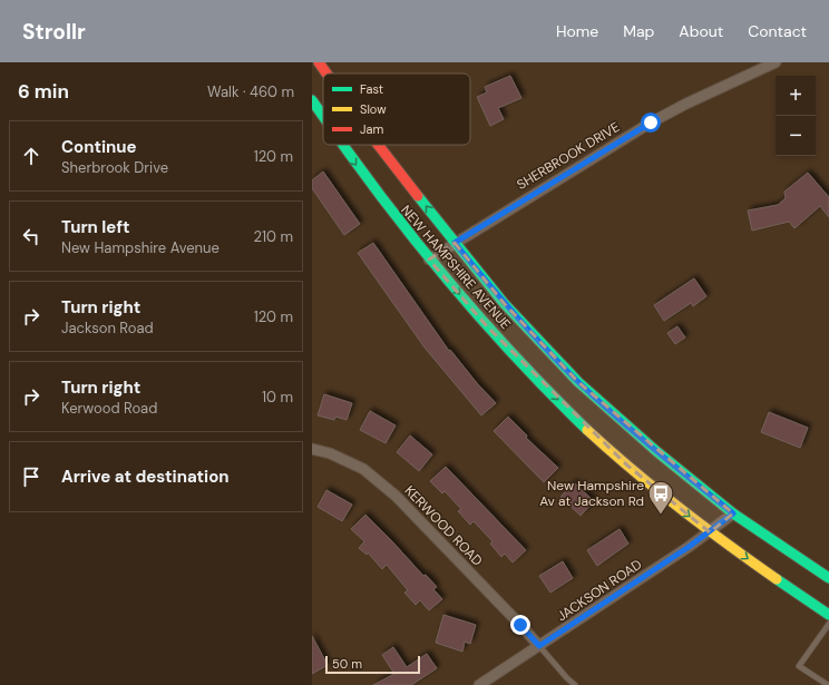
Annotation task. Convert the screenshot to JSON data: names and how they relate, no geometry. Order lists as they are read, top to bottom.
{
  "streets": {
    "main road": ["NEW HAMPSHIRE AVENUE"],
    "street": ["SHERBROOK DRIVE", "KERWOOD ROAD", "JACKSON ROAD"]
  },
  "crossings": [
    ["SHERBROOK DRIVE", "NEW HAMPSHIRE AVENUE"],
    ["NEW HAMPSHIRE AVENUE", "JACKSON ROAD"],
    ["KERWOOD ROAD", "JACKSON ROAD"]
  ],
  "places": {
    "bus stop": ["New Hampshire Av at Jackson Rd"]
  },
  "legend": ["Fast", "Slow", "Jam"],
  "scale_bar": "50 m",
  "page": {
    "header": "Strollr",
    "nav": [
      "Home",
      "Map",
      "About",
      "Contact"
    ],
    "heading": ["6 min", "Walk · 460 m"],
    "map_buttons": ["+", "−"],
    "list": [
      ["Continue", "Sherbrook Drive", "120 m"],
      ["Turn left", "New Hampshire Avenue", "210 m"],
      ["Turn right", "Jackson Road", "120 m"],
      ["Turn right", "Kerwood Road", "10 m"],
      "Arrive at destination"
    ],
    "scale": "50 m"
  }
}
